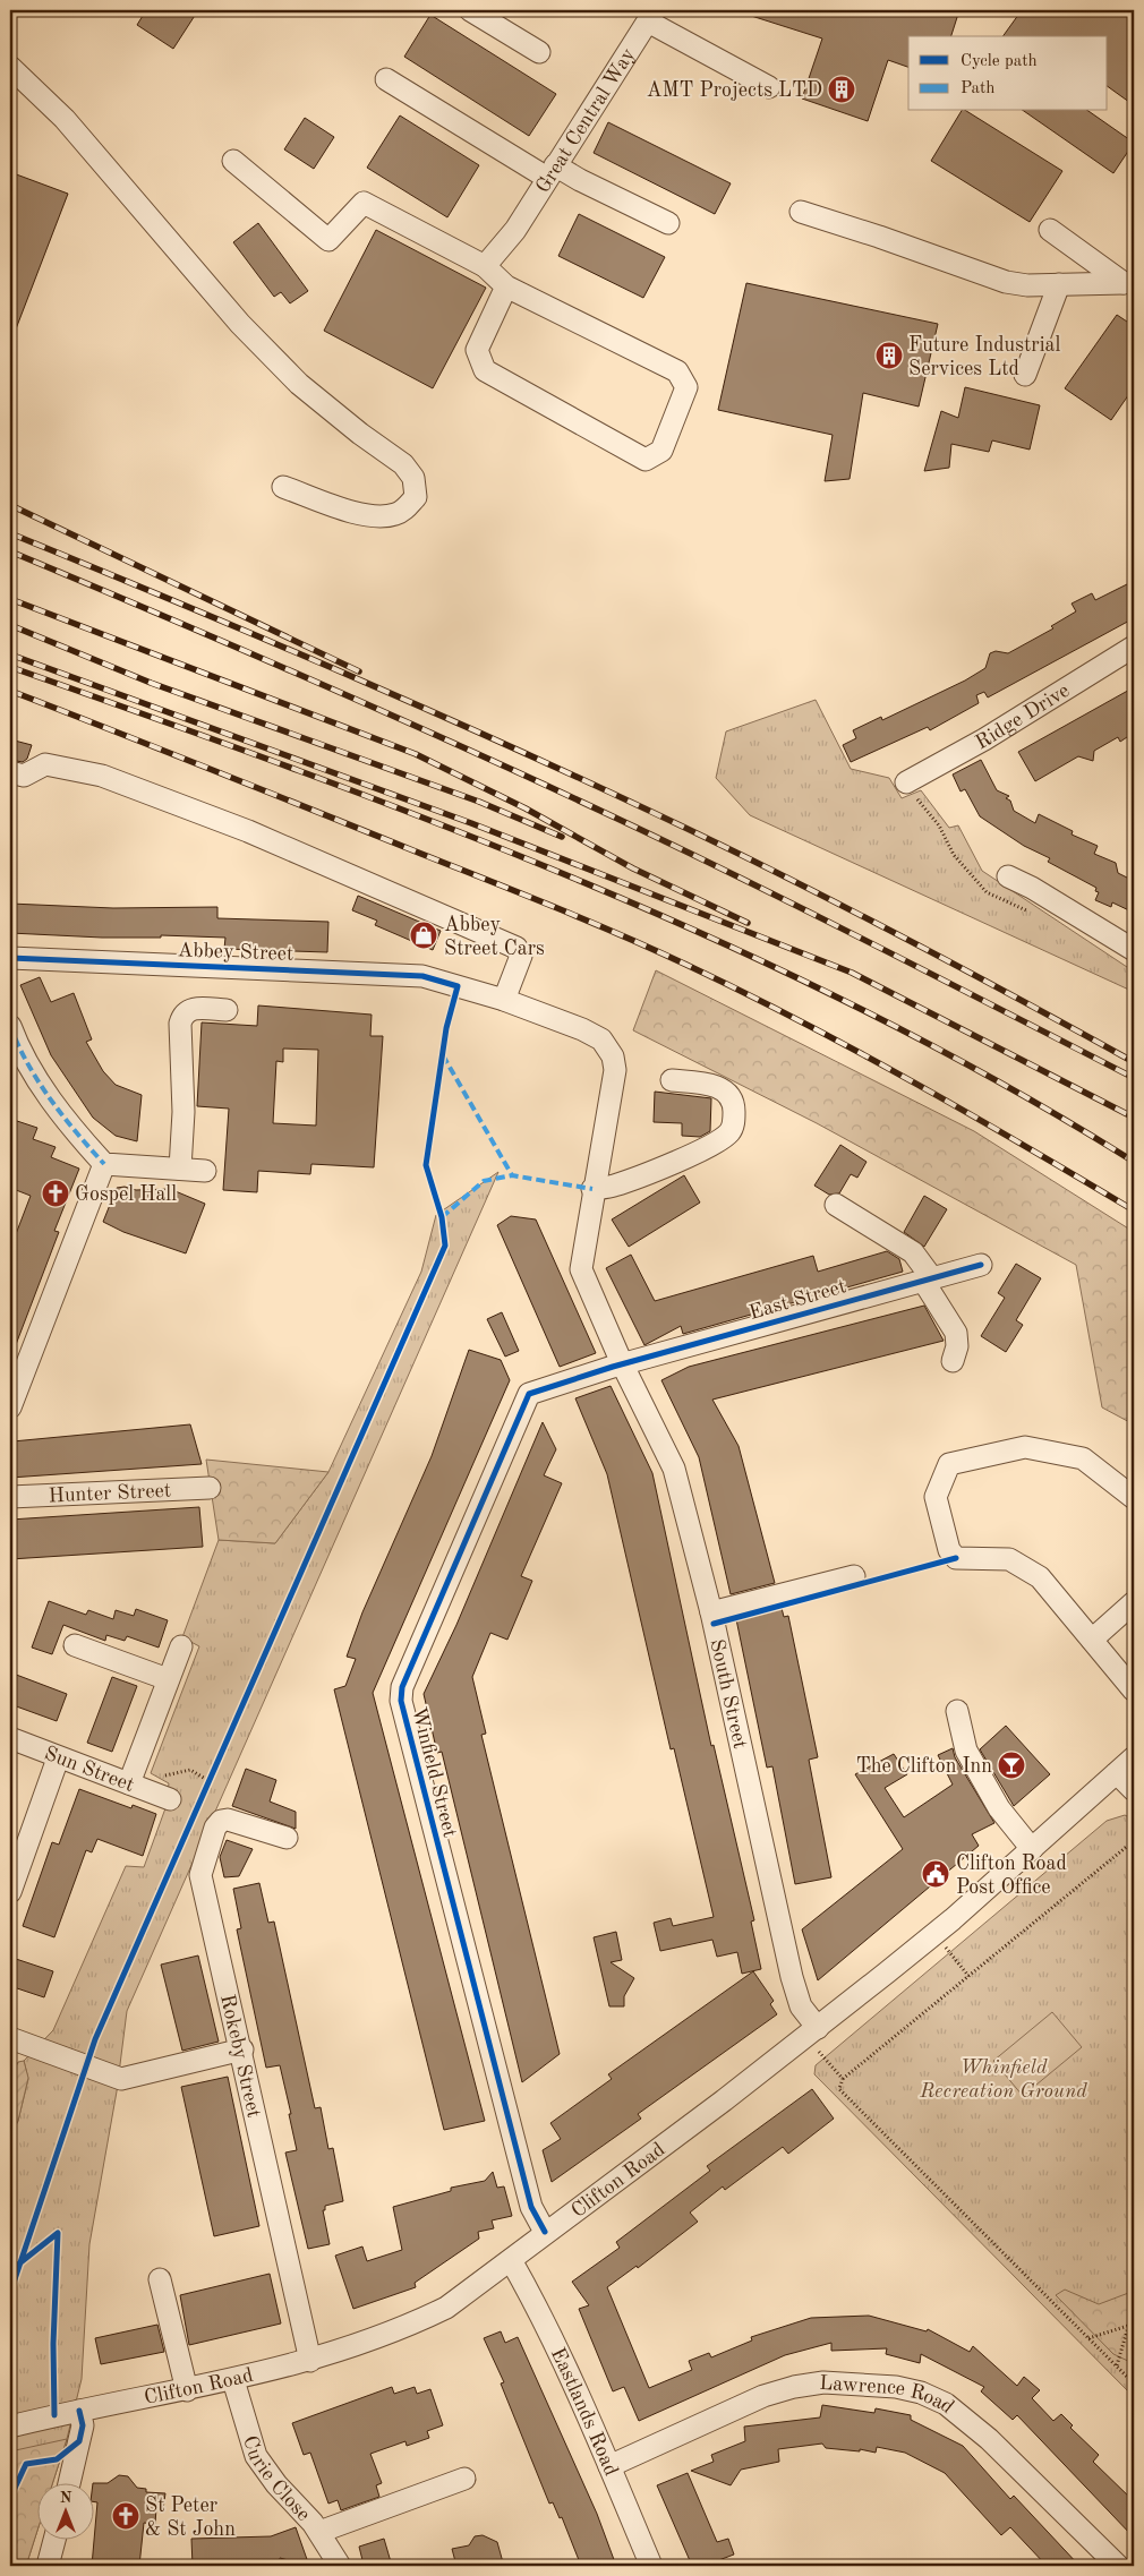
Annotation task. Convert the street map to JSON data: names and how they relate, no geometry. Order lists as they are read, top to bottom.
{
  "streets": {
    "street": [
      "Great Central Way",
      "Ridge Drive",
      "Abbey Street",
      "East Street",
      "Hunter Street",
      "South Street",
      "Sun Street",
      "Winfield Street",
      "Rokeby Street",
      "Clifton Road",
      "Lawrence Road",
      "Eastlands Road",
      "Curie Close"
    ]
  },
  "crossings": [
    ["Abbey Street", "East Street"],
    ["Abbey Street", "South Street"],
    ["Abbey Street", "Winfield Street"],
    ["East Street", "South Street"],
    ["East Street", "Winfield Street"],
    ["South Street", "Winfield Street"],
    ["South Street", "Clifton Road"],
    ["Winfield Street", "Clifton Road"],
    ["Rokeby Street", "Clifton Road"],
    ["Clifton Road", "Eastlands Road"],
    ["Clifton Road", "Curie Close"],
    ["Lawrence Road", "Eastlands Road"]
  ],
  "parks": ["Whinfield Recreation Ground"],
  "places": {
    "building": ["AMT Projects LTD", "Future Industrial Services Ltd"],
    "shop": ["Abbey Street Cars"],
    "church": ["Gospel Hall", "St Peter & St John"],
    "bar": ["The Clifton Inn"],
    "public building": ["Clifton Road Post Office"]
  },
  "legend": ["Cycle path", "Path"],
  "north": "top"
}
